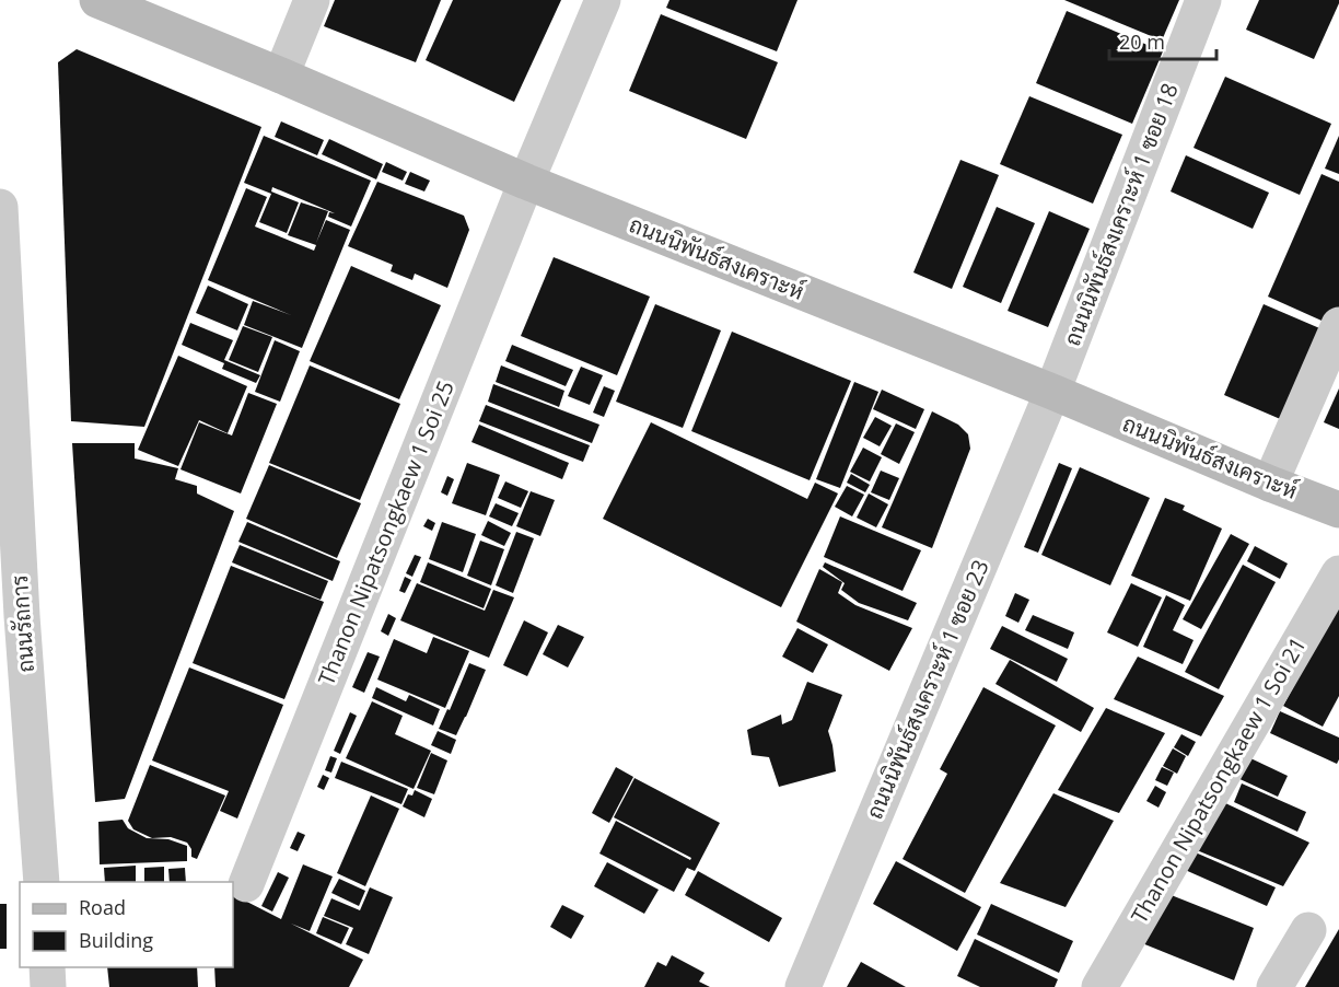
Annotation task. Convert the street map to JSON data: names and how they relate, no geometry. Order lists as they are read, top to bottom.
{
  "streets": {
    "main road": ["ถนนนิพันธ์สงเคราะห์"],
    "street": [
      "ถนนนิพันธ์สงเคราะห์ 1 ซอย 18",
      "Thanon Nipatsongkaew 1 Soi 25",
      "ถนนรัถการ",
      "ถนนนิพันธ์สงเคราะห์ 1 ซอย 23",
      "Thanon Nipatsongkaew 1 Soi 21"
    ]
  },
  "crossings": [
    ["ถนนนิพันธ์สงเคราะห์ 1 ซอย 18", "ถนนนิพันธ์สงเคราะห์"],
    ["ถนนนิพันธ์สงเคราะห์ 1 ซอย 18", "ถนนนิพันธ์สงเคราะห์ 1 ซอย 23"],
    ["ถนนนิพันธ์สงเคราะห์", "Thanon Nipatsongkaew 1 Soi 25"],
    ["ถนนนิพันธ์สงเคราะห์", "ถนนนิพันธ์สงเคราะห์ 1 ซอย 23"]
  ],
  "legend": ["Road", "Building"],
  "scale_bar": "20 m"
}
